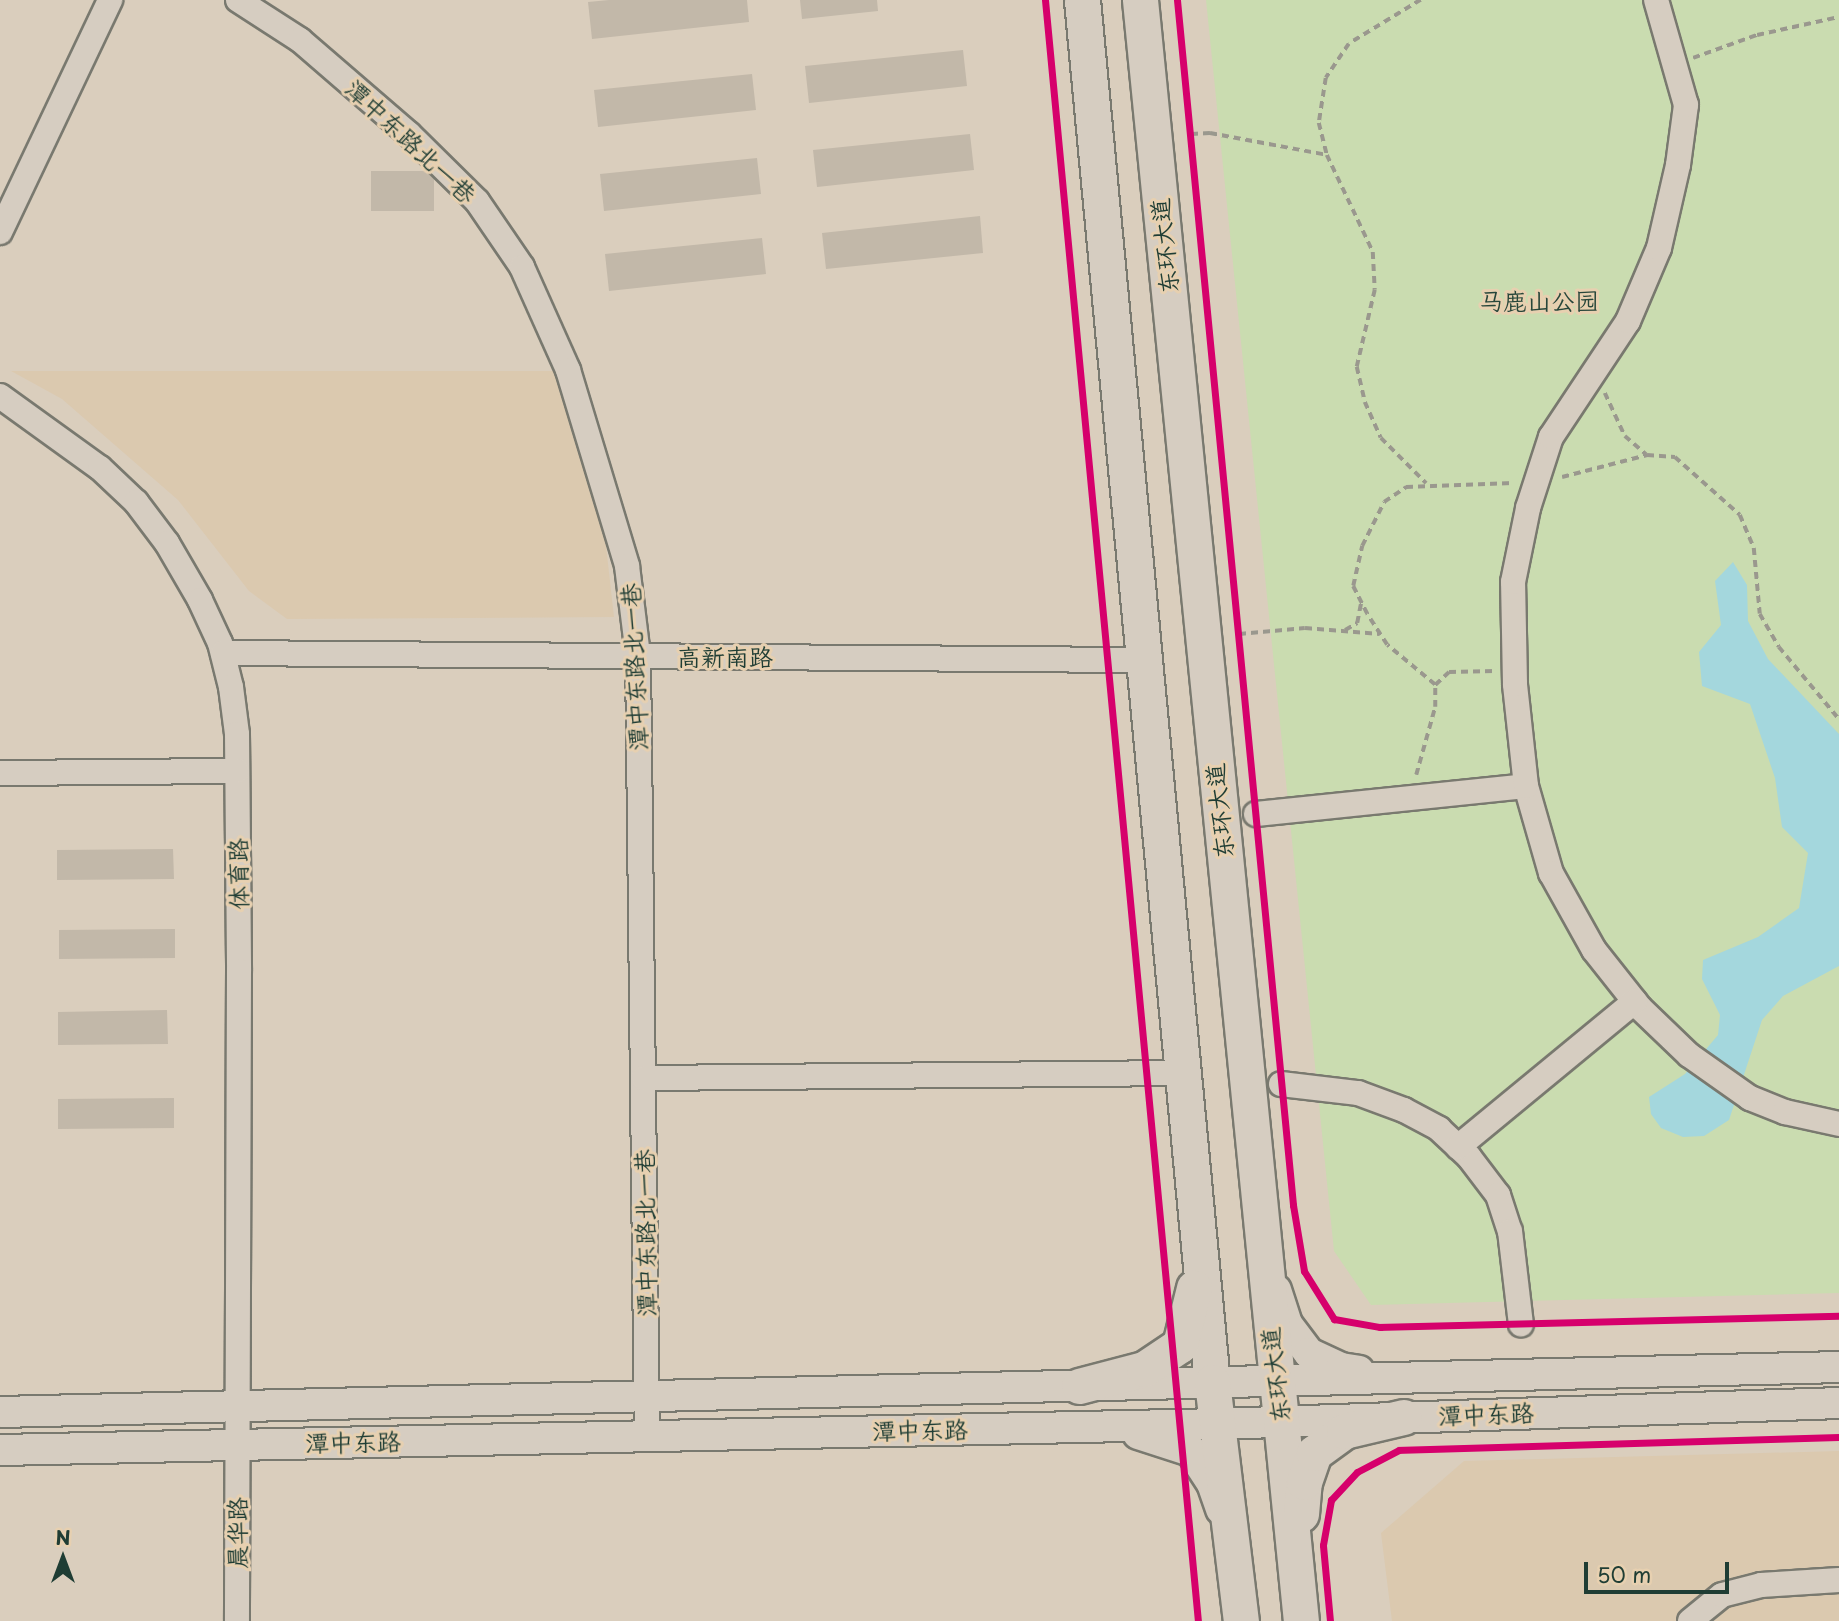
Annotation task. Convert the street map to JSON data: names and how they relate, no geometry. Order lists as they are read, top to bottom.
{
  "streets": {
    "highway": ["东环大道"],
    "main road": ["潭中东路"],
    "street": [
      "潭中东路北一巷",
      "高新南路",
      "体育路",
      "晨华路"
    ]
  },
  "crossings": [
    ["潭中东路北一巷", "高新南路"],
    ["潭中东路北一巷", "潭中东路"],
    ["东环大道", "潭中东路"],
    ["高新南路", "体育路"],
    ["体育路", "潭中东路"],
    ["体育路", "晨华路"],
    ["潭中东路", "晨华路"]
  ],
  "parks": ["马鹿山公园"],
  "scale_bar": "50 m",
  "north": "top"
}
